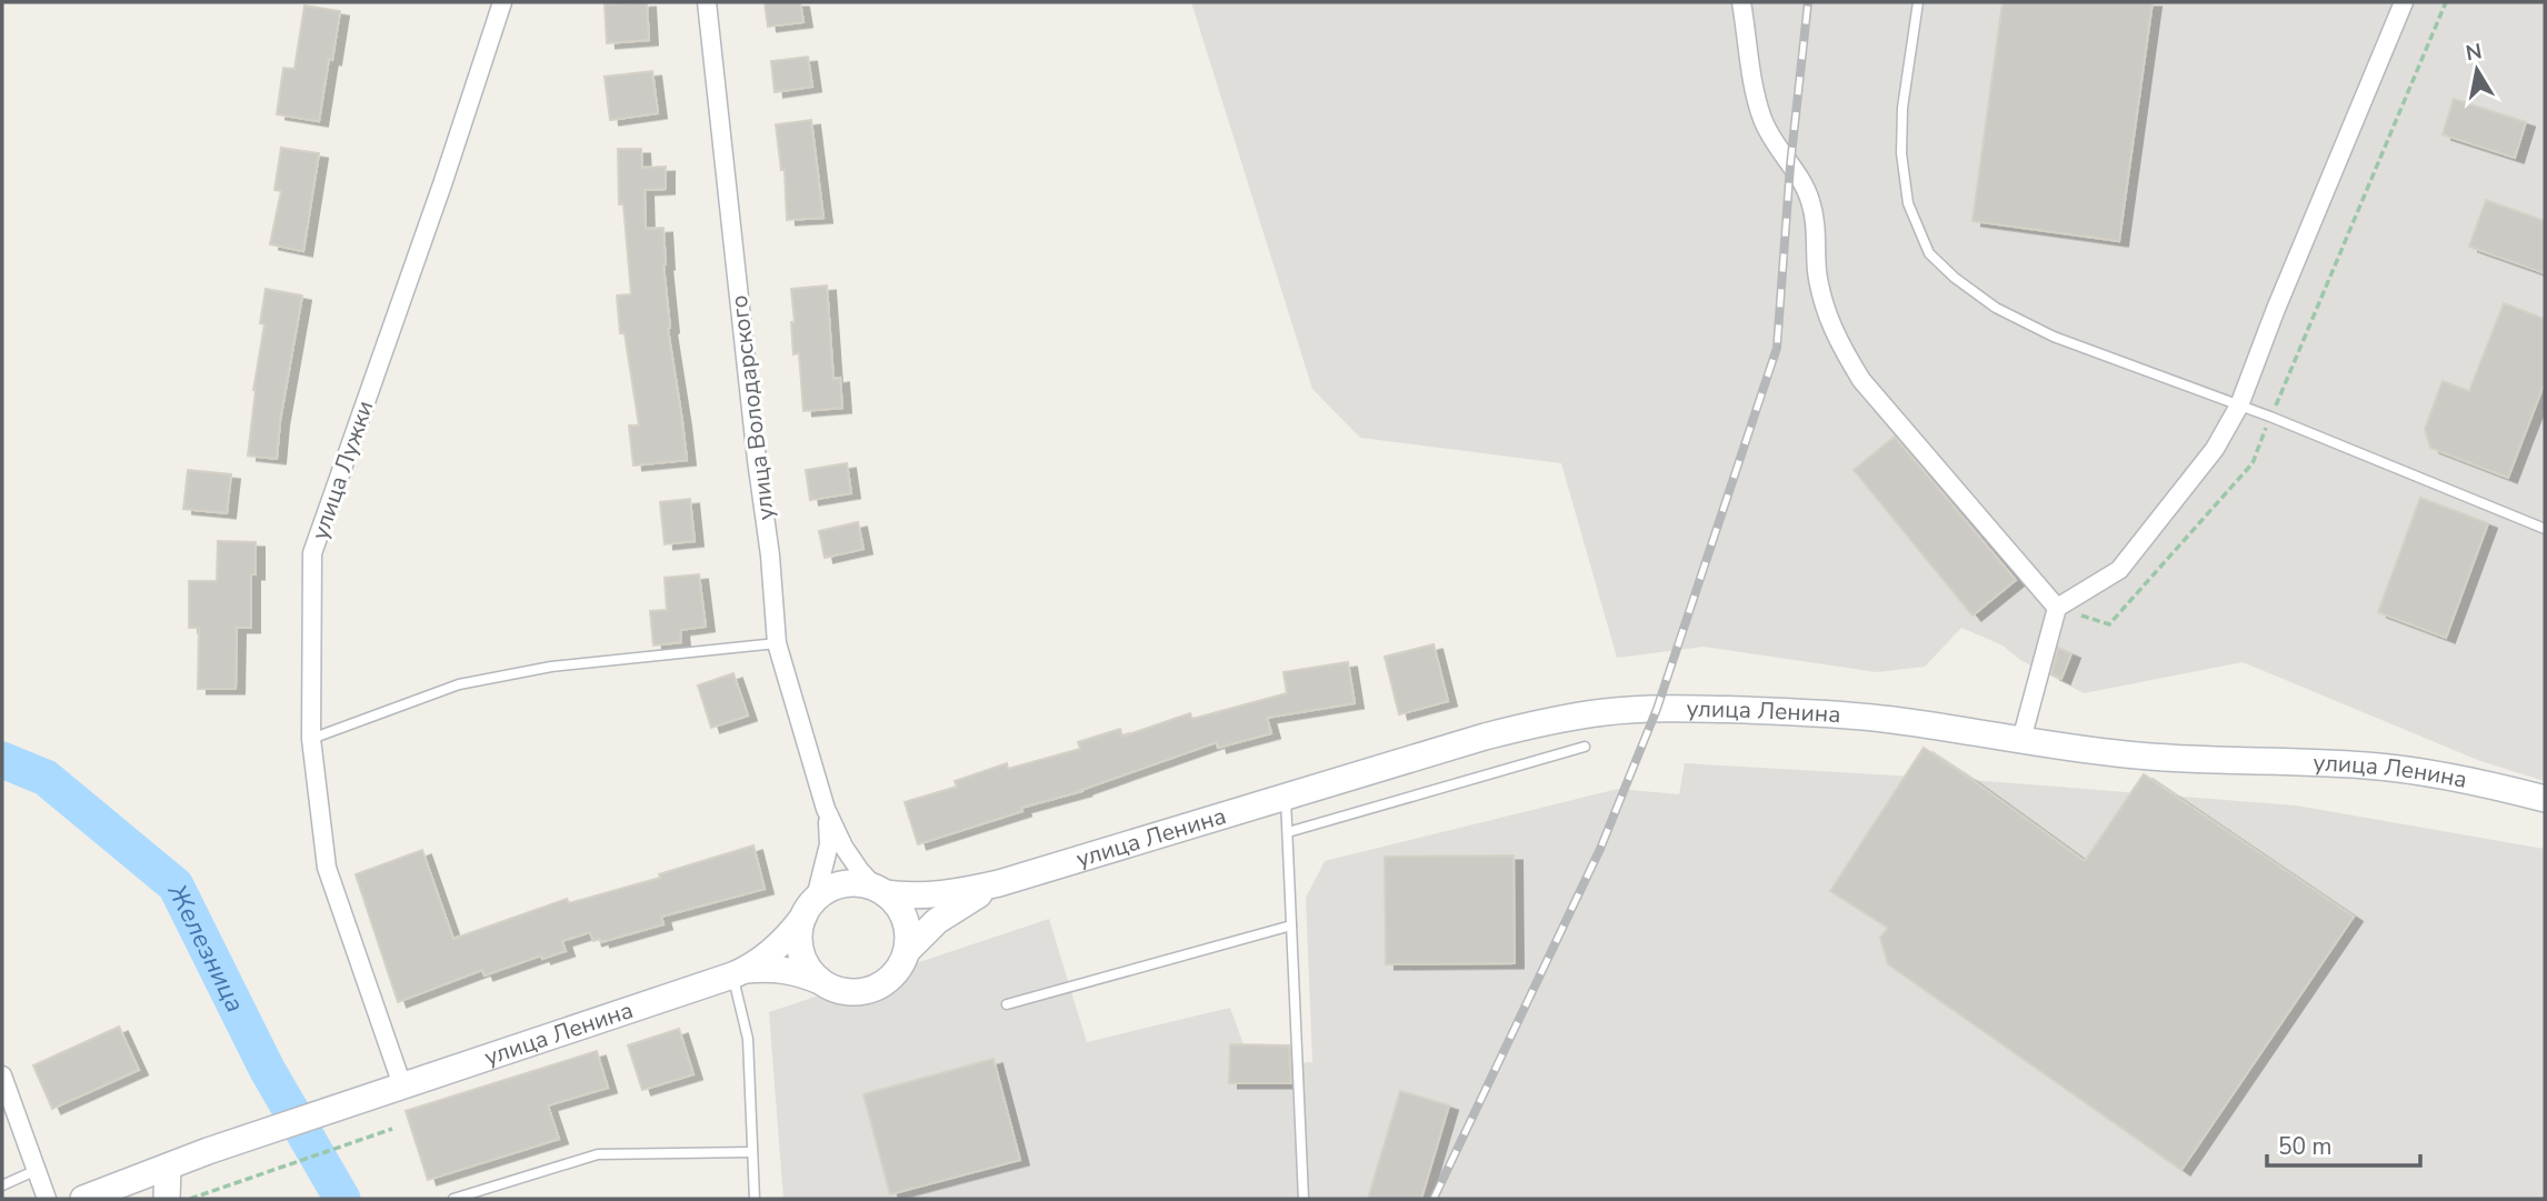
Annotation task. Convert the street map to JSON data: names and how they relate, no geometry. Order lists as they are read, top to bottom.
{
  "streets": {
    "street": ["улица Володарского", "улица Лужки", "улица Ленина"]
  },
  "crossings": [
    ["улица Лужки", "улица Ленина"]
  ],
  "water": ["Железница"],
  "scale_bar": "50 m",
  "north": "top"
}
